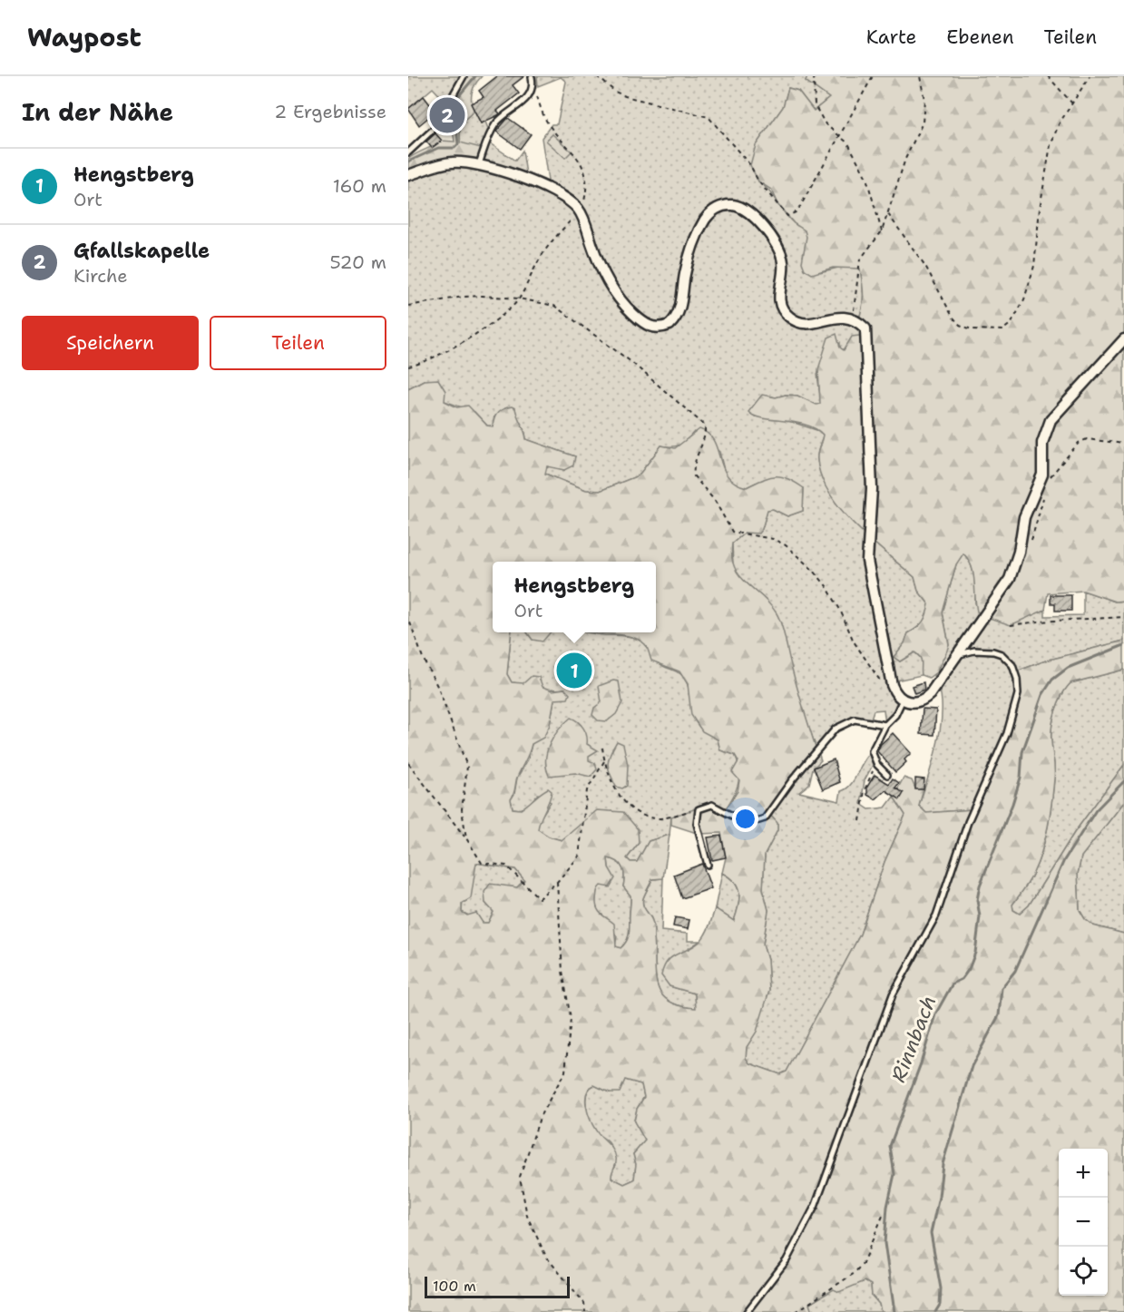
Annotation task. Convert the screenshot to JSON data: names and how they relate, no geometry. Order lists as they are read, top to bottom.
{
  "water": ["Rinnbach"],
  "scale_bar": "100 m",
  "page": {
    "header": "Waypost",
    "nav": ["Karte", "Ebenen", "Teilen"],
    "heading": ["In der Nähe", "2 Ergebnisse"],
    "pins": ["2", "1"],
    "list": [
      {
        "mark": "1",
        "name": "Hengstberg",
        "note": "Ort",
        "value": "160 m"
      },
      {
        "mark": "2",
        "name": "Gfallskapelle",
        "note": "Kirche",
        "value": "520 m"
      }
    ],
    "buttons": ["Speichern", "Teilen"],
    "popup": ["Hengstberg", "Ort"],
    "map_buttons": ["+", "−"],
    "scale": "100 m"
  }
}
